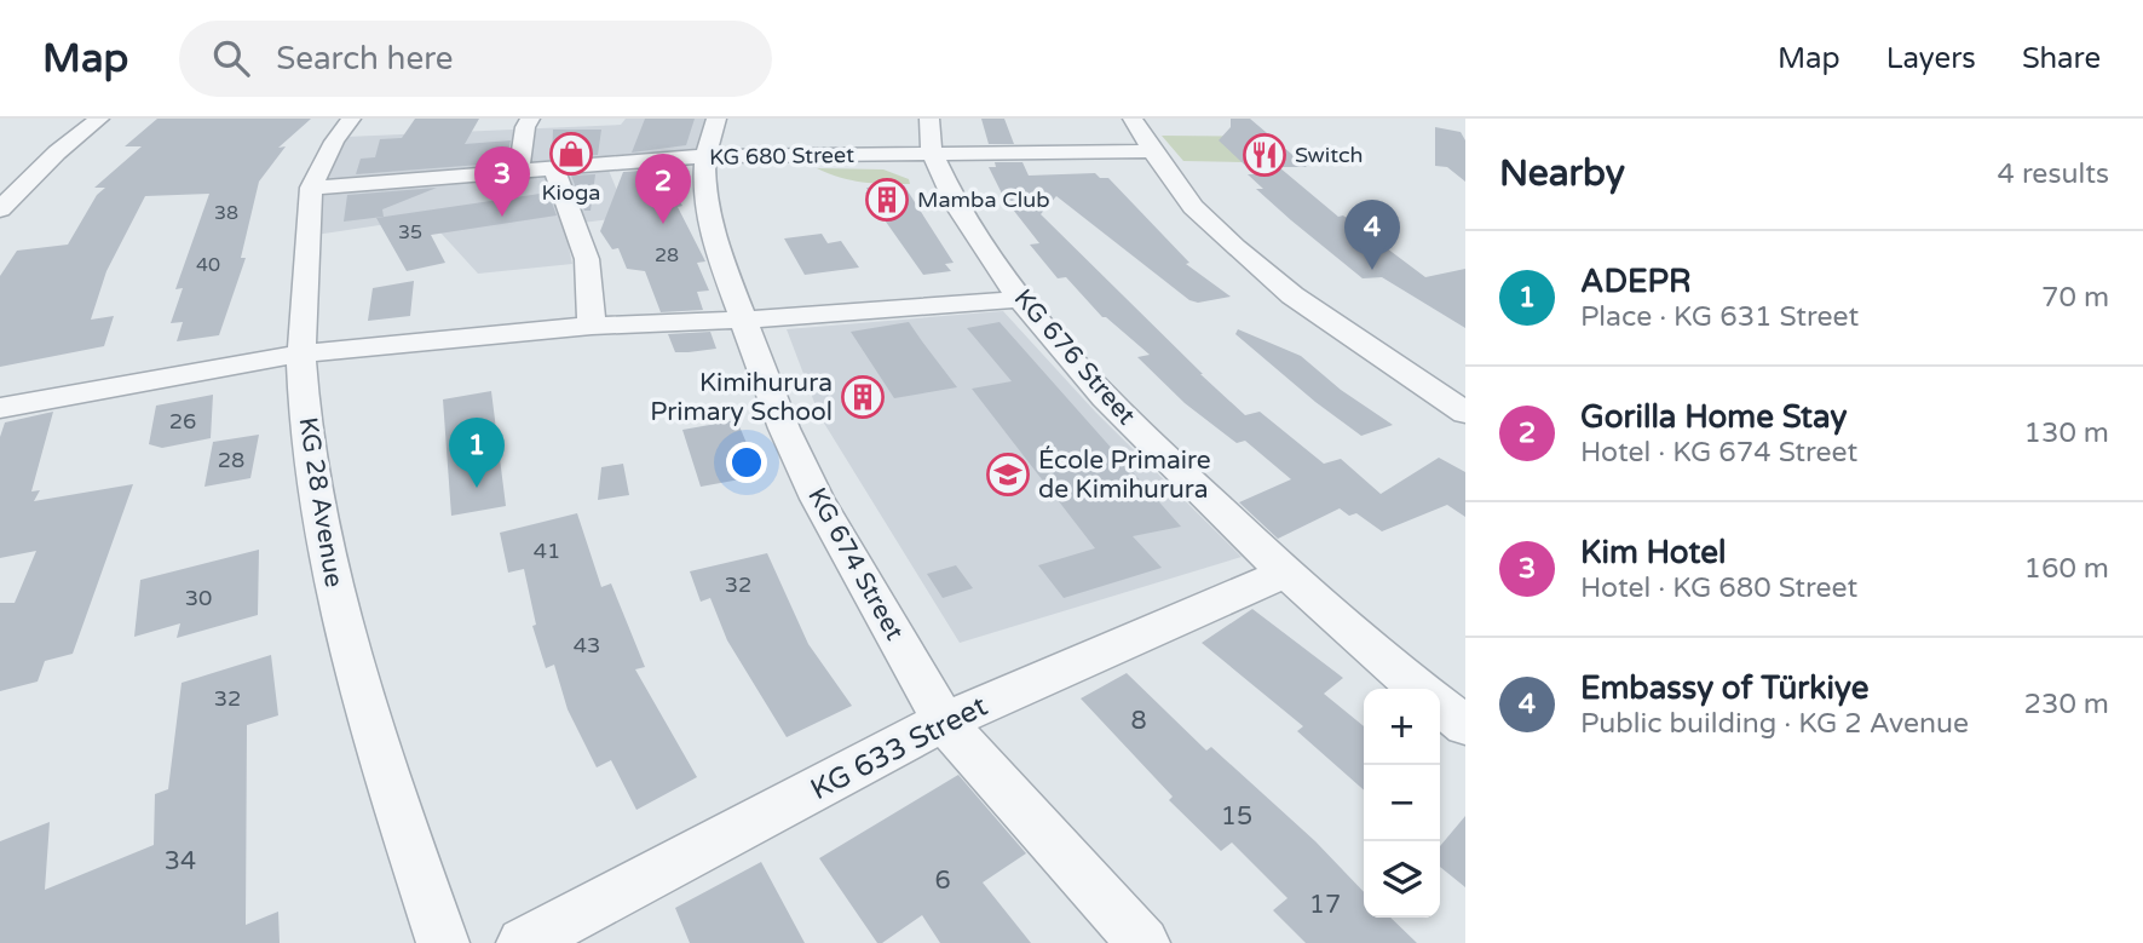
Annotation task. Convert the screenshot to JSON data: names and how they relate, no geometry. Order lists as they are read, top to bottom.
{
  "streets": {
    "street": [
      "KG 680 Street",
      "KG 676 Street",
      "KG 28 Avenue",
      "KG 674 Street",
      "KG 633 Street"
    ]
  },
  "crossings": [
    ["KG 680 Street", "KG 676 Street"],
    ["KG 680 Street", "KG 28 Avenue"],
    ["KG 680 Street", "KG 674 Street"],
    ["KG 676 Street", "KG 633 Street"],
    ["KG 674 Street", "KG 633 Street"]
  ],
  "places": {
    "shop": ["Kioga"],
    "restaurant": ["Switch"],
    "building": ["Mamba Club", "Kimihurura Primary School"],
    "school or university": ["École Primaire de Kimihurura"]
  },
  "house_numbers": [
    "38",
    "35",
    "28",
    "40",
    "26",
    "28",
    "41",
    "32",
    "30",
    "43",
    "32",
    "8",
    "15",
    "34",
    "6",
    "17"
  ],
  "page": {
    "header": "Map",
    "search": "Search here",
    "nav": ["Map", "Layers", "Share"],
    "heading": ["Nearby", "4 results"],
    "pins": [
      "3",
      "2",
      "4",
      "1"
    ],
    "list": [
      {
        "mark": "1",
        "name": "ADEPR",
        "note": "Place · KG 631 Street",
        "value": "70 m"
      },
      {
        "mark": "2",
        "name": "Gorilla Home Stay",
        "note": "Hotel · KG 674 Street",
        "value": "130 m"
      },
      {
        "mark": "3",
        "name": "Kim Hotel",
        "note": "Hotel · KG 680 Street",
        "value": "160 m"
      },
      {
        "mark": "4",
        "name": "Embassy of Türkiye",
        "note": "Public building · KG 2 Avenue",
        "value": "230 m"
      }
    ],
    "map_buttons": ["+", "−"]
  }
}
